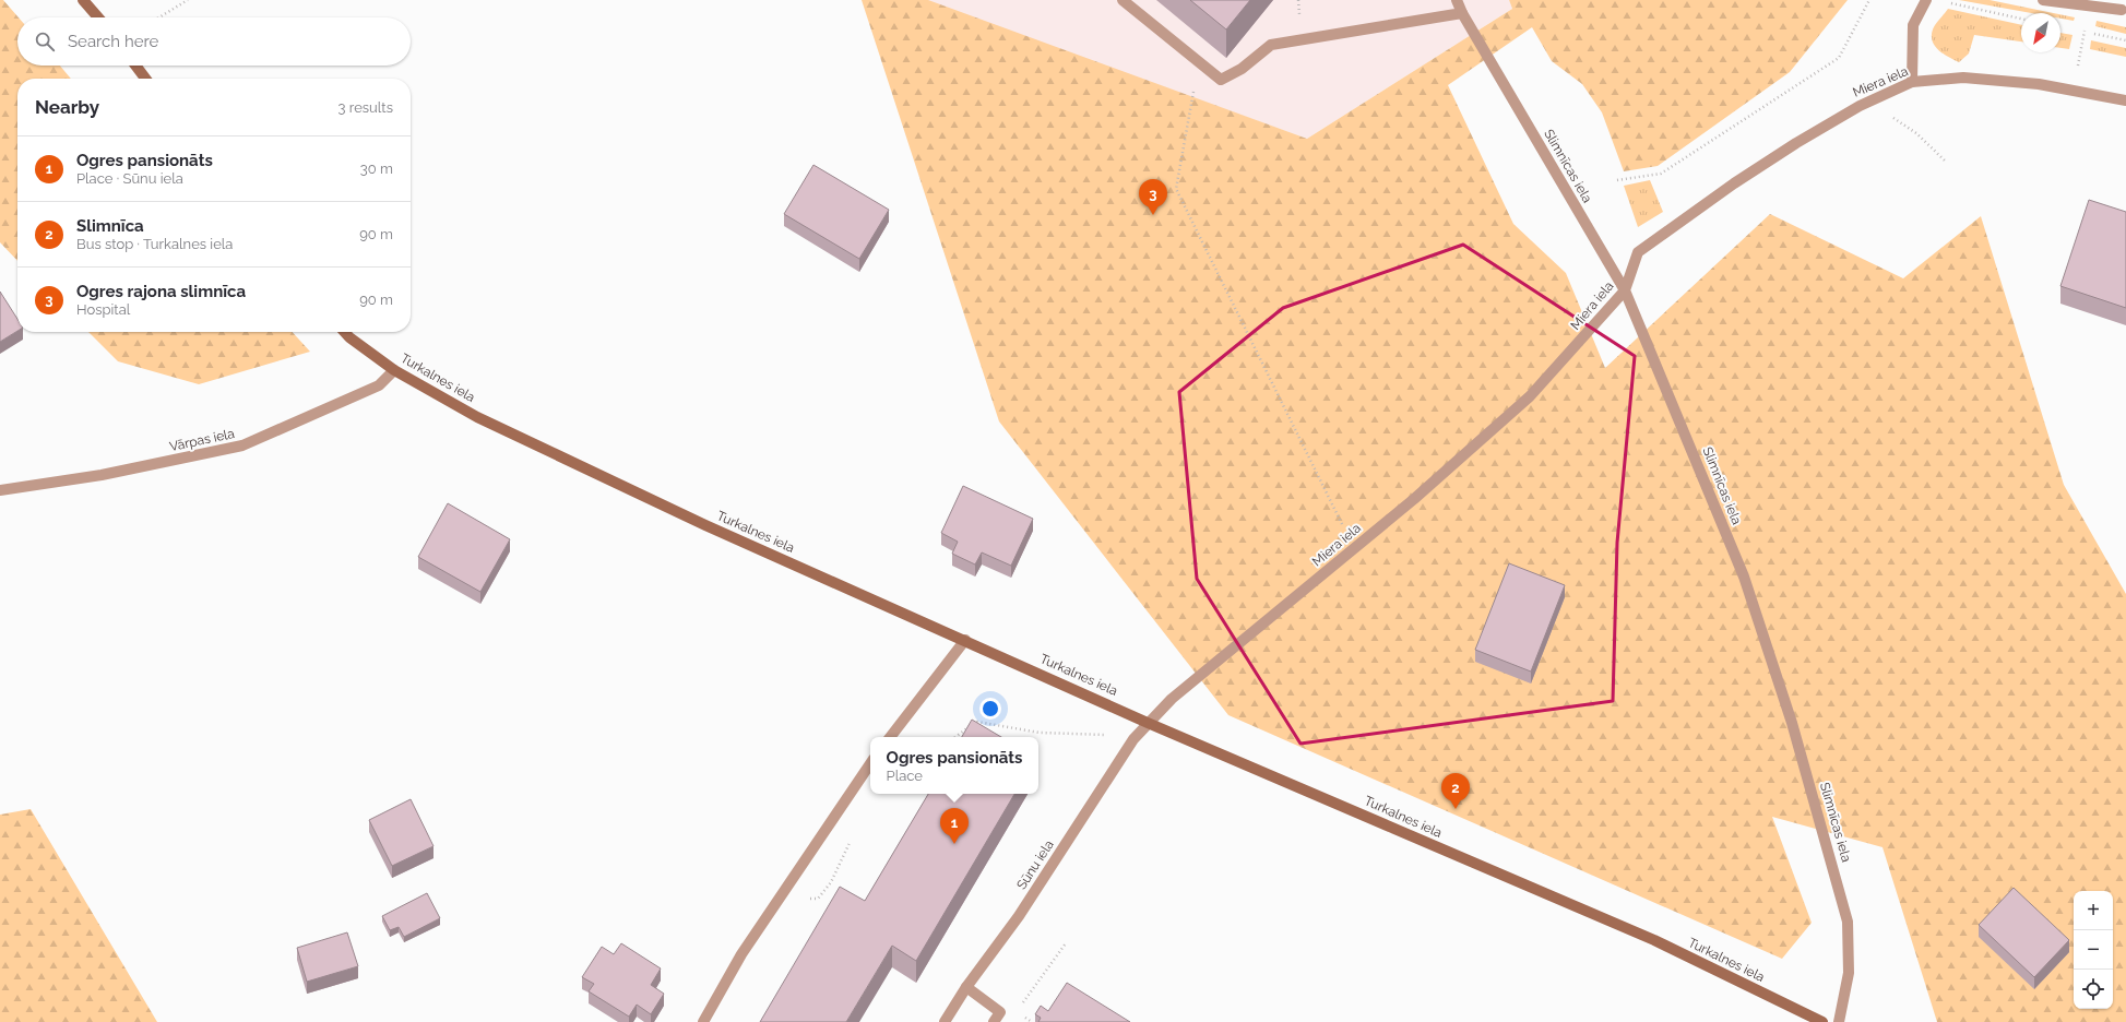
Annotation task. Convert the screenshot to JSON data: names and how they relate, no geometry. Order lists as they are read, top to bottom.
{
  "streets": {
    "main road": ["Turkalnes iela"],
    "street": [
      "Miera iela",
      "Slimnīcas iela",
      "Vārpas iela",
      "Sūnu iela"
    ]
  },
  "crossings": [
    ["Miera iela", "Slimnīcas iela"],
    ["Miera iela", "Turkalnes iela"],
    ["Miera iela", "Sūnu iela"],
    ["Turkalnes iela", "Vārpas iela"],
    ["Turkalnes iela", "Sūnu iela"]
  ],
  "north": "bottom left",
  "page": {
    "search": "Search here",
    "heading": ["Nearby", "3 results"],
    "list": [
      {
        "mark": "1",
        "name": "Ogres pansionāts",
        "note": "Place · Sūnu iela",
        "value": "30 m"
      },
      {
        "mark": "2",
        "name": "Slimnīca",
        "note": "Bus stop · Turkalnes iela",
        "value": "90 m"
      },
      {
        "mark": "3",
        "name": "Ogres rajona slimnīca",
        "note": "Hospital",
        "value": "90 m"
      }
    ],
    "pins": ["3", "2", "1"],
    "popup": ["Ogres pansionāts", "Place"],
    "map_buttons": ["+", "−"]
  }
}
